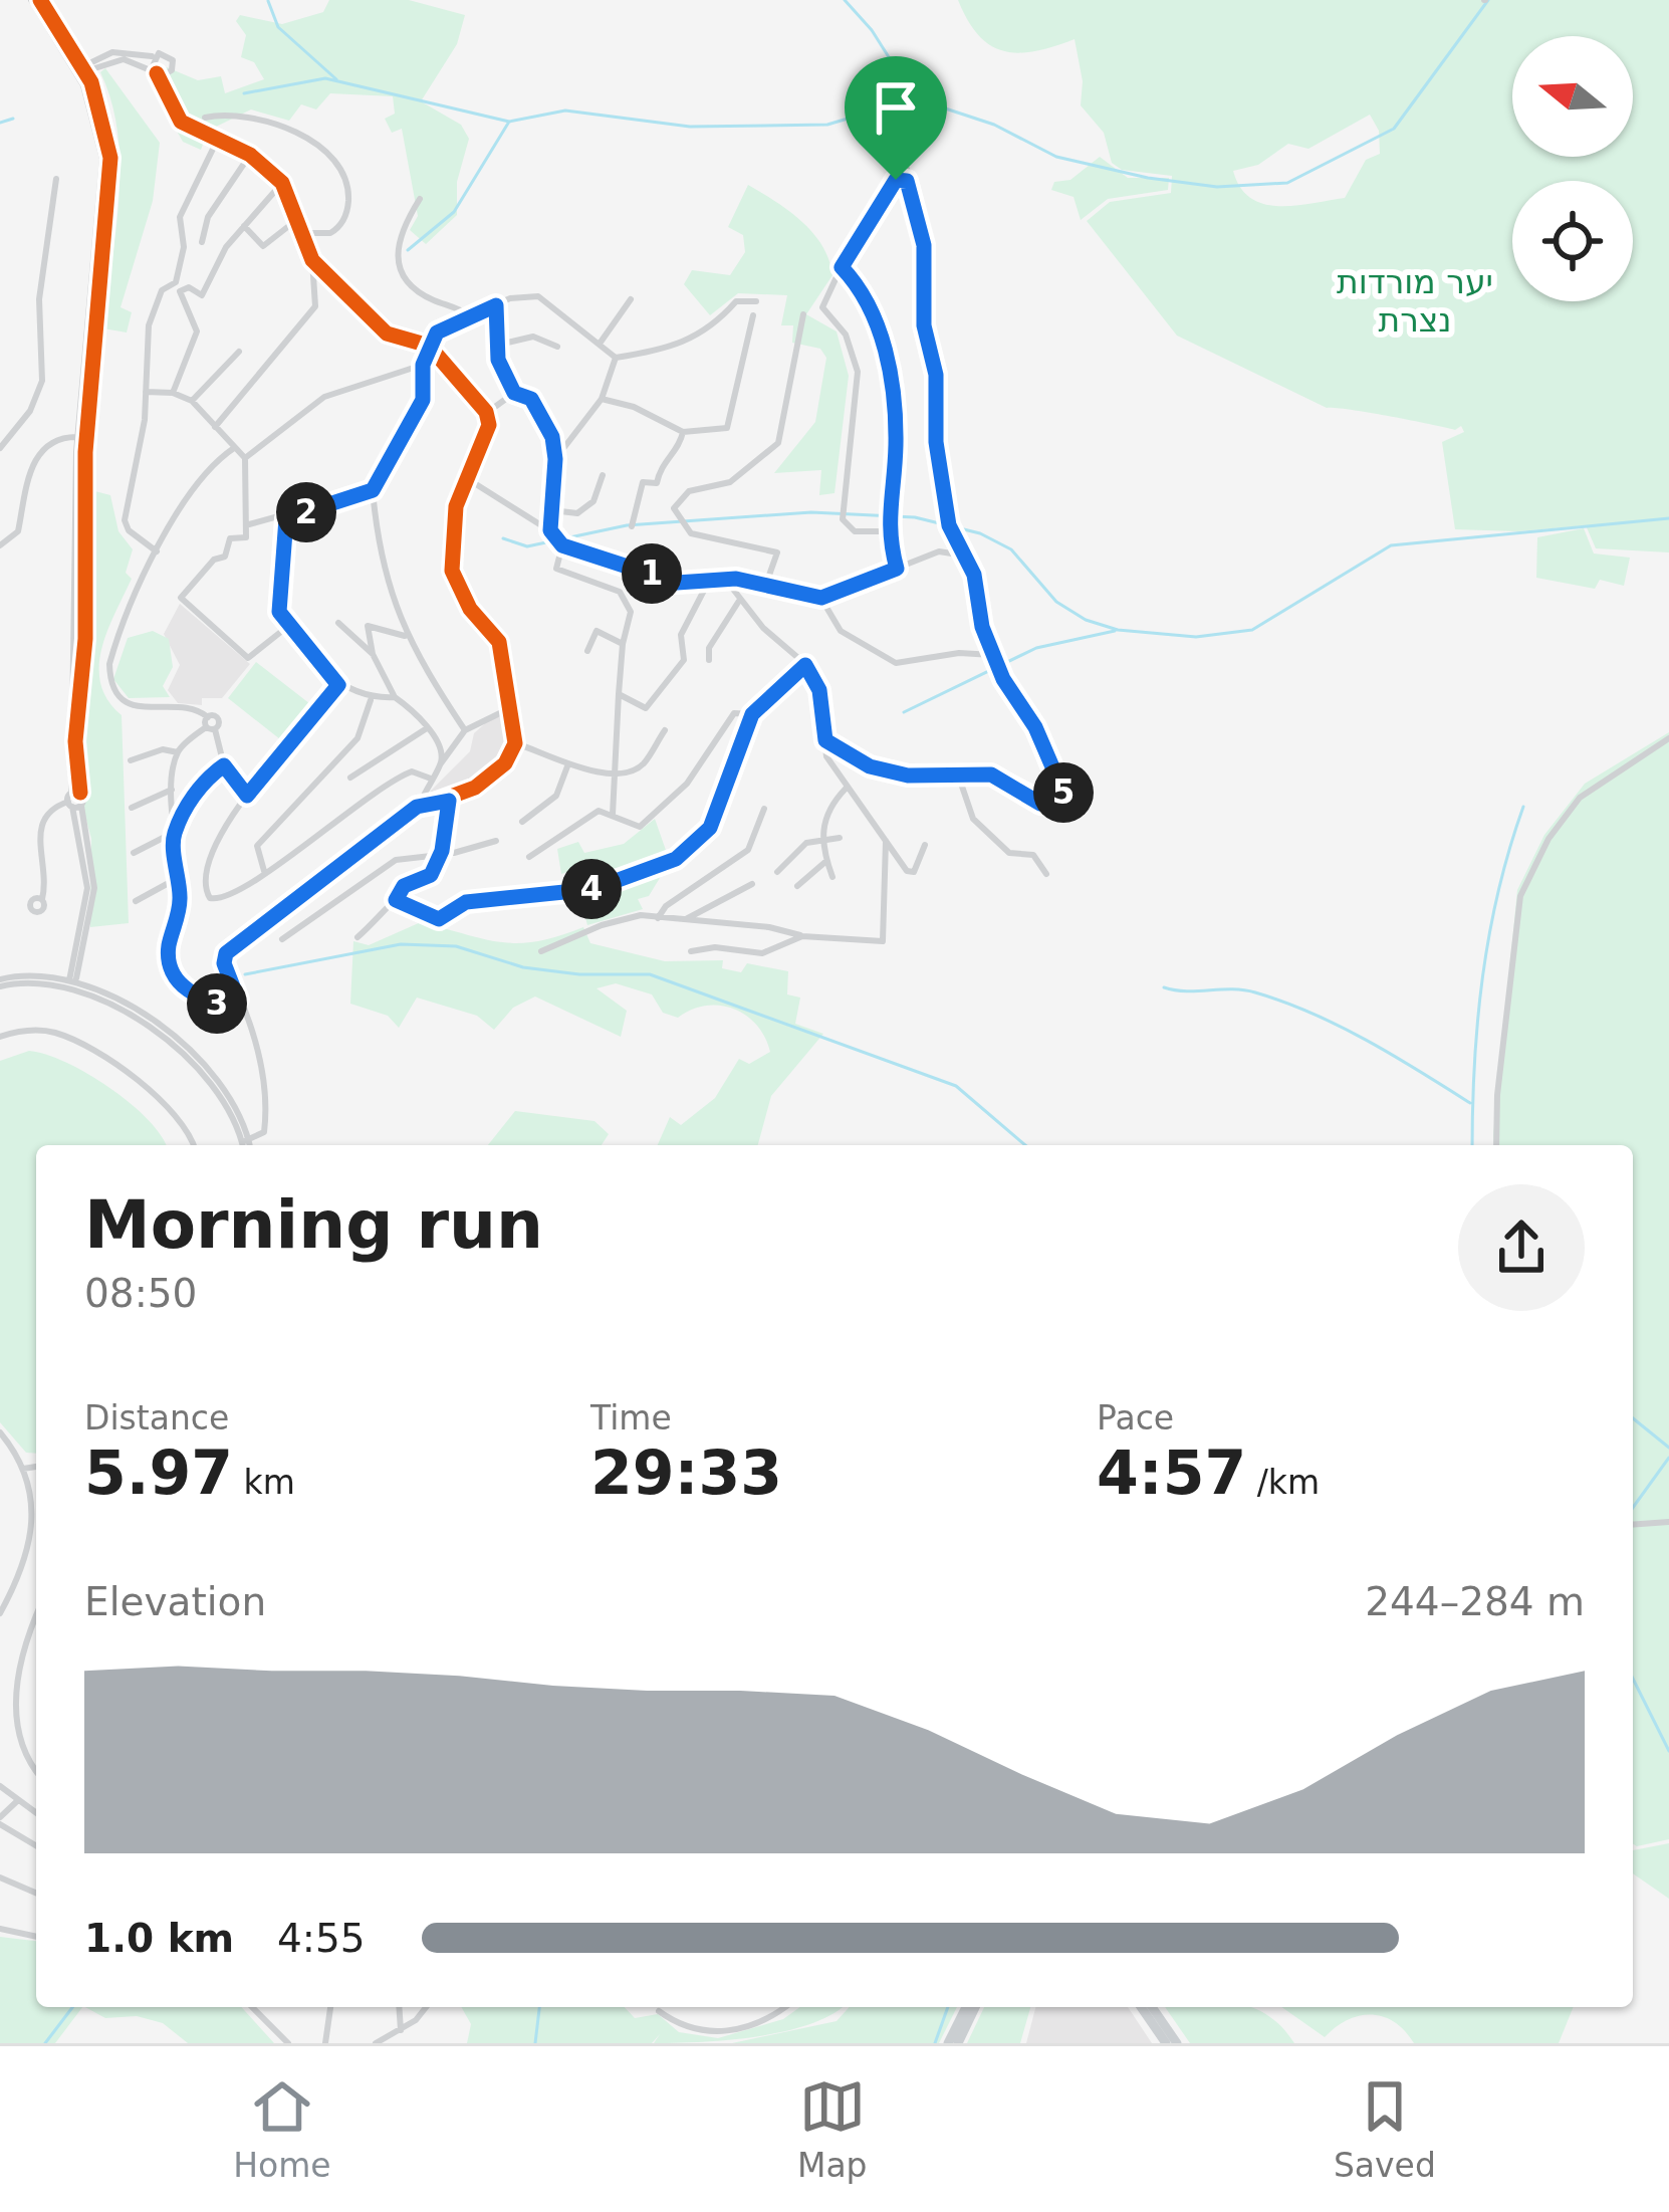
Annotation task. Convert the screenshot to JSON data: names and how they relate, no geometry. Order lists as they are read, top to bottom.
{
  "parks": ["יער מורדות נצרת"],
  "north": "left",
  "page": {
    "pins": [
      "2",
      "1",
      "5",
      "4",
      "3"
    ],
    "heading": ["Morning run", "08:50"],
    "stats": [
      ["Distance", "5.97 km"],
      ["Time", "29:33"],
      ["Pace", "4:57 /km"]
    ],
    "chart": ["Elevation", "244–284 m"],
    "list": [
      {
        "name": "1.0 km",
        "note": "4:55"
      }
    ],
    "tabs": ["Home", "Map", "Saved"]
  }
}
